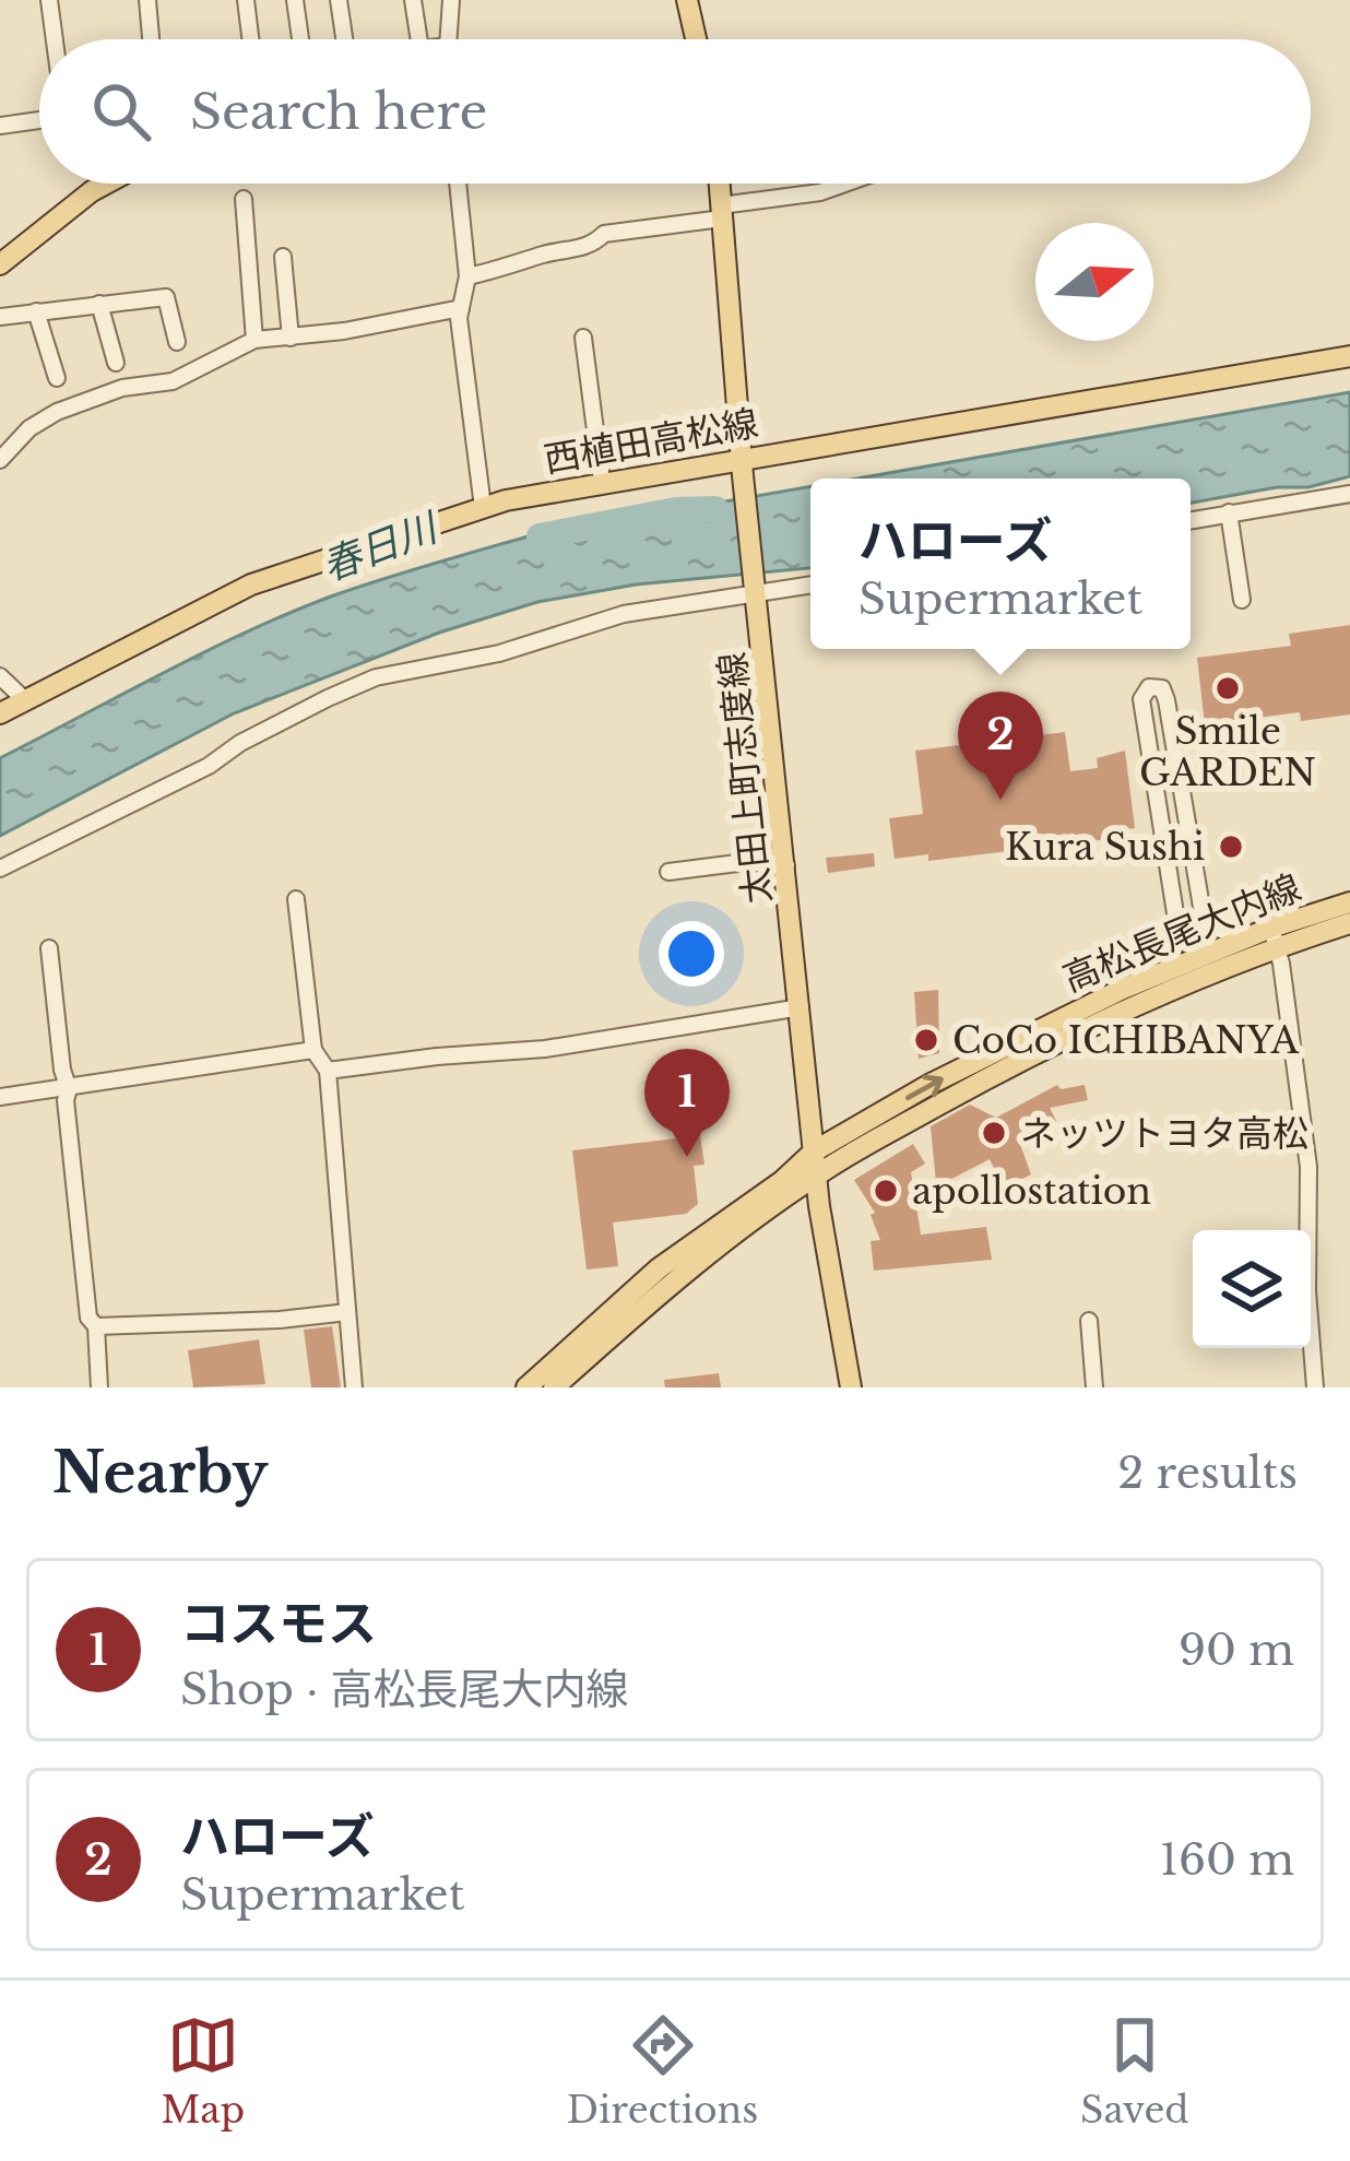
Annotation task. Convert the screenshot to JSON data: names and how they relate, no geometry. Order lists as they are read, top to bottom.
{
  "streets": {
    "main road": ["西植田高松線", "太田上町志度線", "高松長尾大内線"]
  },
  "crossings": [
    ["西植田高松線", "太田上町志度線"],
    ["太田上町志度線", "高松長尾大内線"]
  ],
  "water": ["春日川"],
  "places": [
    "Smile GARDEN",
    "Kura Sushi",
    "CoCo ICHIBANYA",
    "ネッツトヨタ高松",
    "apollostation"
  ],
  "north": "right",
  "page": {
    "search": "Search here",
    "popup": ["ハローズ", "Supermarket"],
    "pins": ["2", "1"],
    "heading": ["Nearby", "2 results"],
    "list": [
      {
        "mark": "1",
        "name": "コスモス",
        "note": "Shop · 高松長尾大内線",
        "value": "90 m"
      },
      {
        "mark": "2",
        "name": "ハローズ",
        "note": "Supermarket",
        "value": "160 m"
      }
    ],
    "nav": ["Map", "Directions", "Saved"]
  }
}
